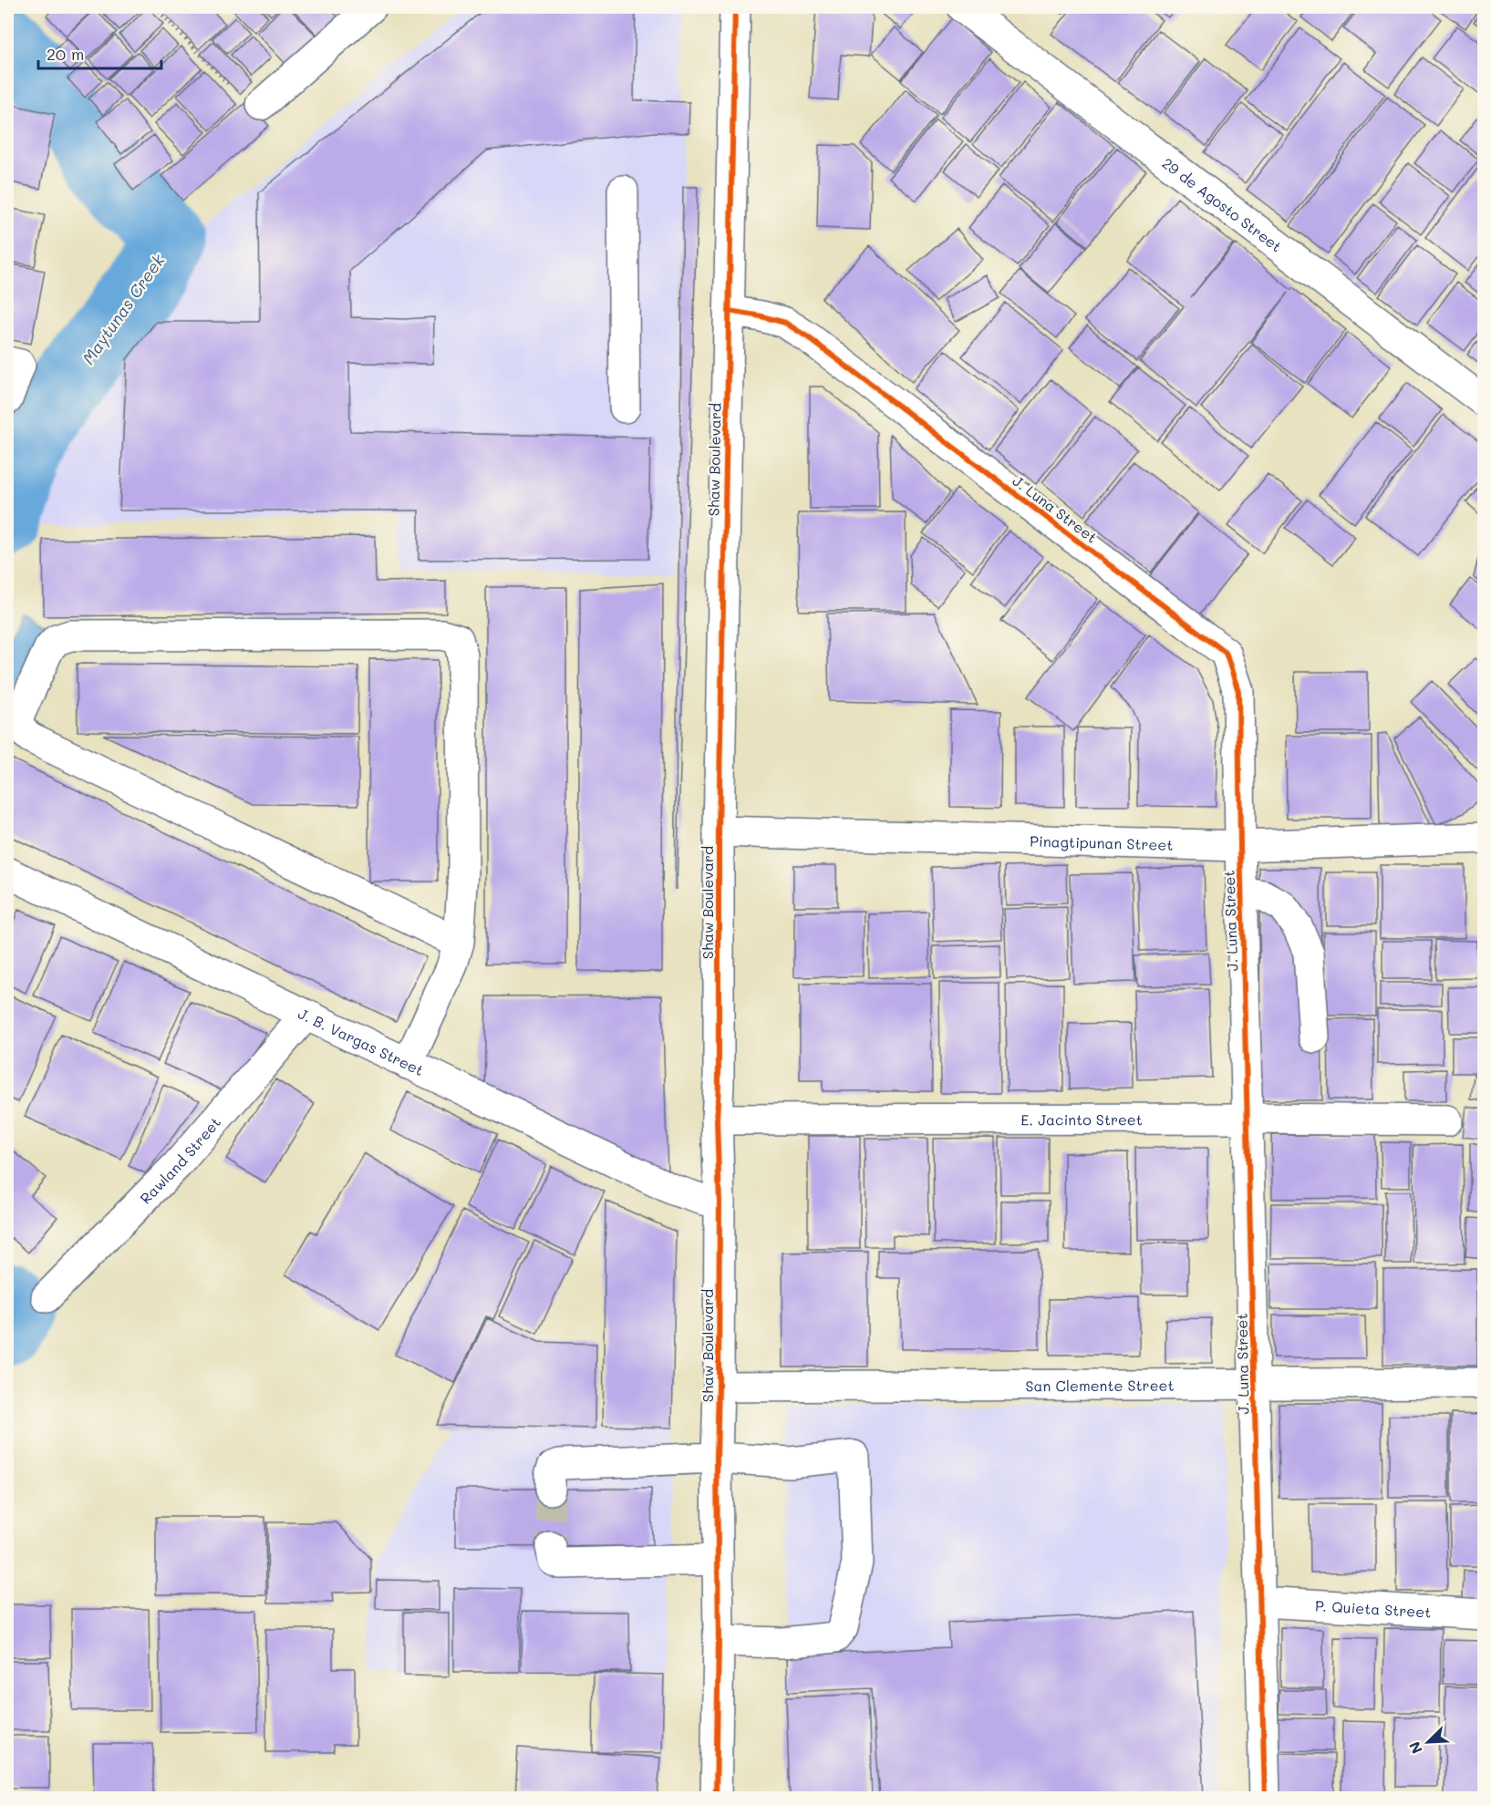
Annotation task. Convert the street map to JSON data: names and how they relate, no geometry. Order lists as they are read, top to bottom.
{
  "streets": {
    "street": [
      "29 de Agosto Street",
      "Shaw Boulevard",
      "J. Luna Street",
      "Pinagtipunan Street",
      "J. B. Vargas Street",
      "E. Jacinto Street",
      "Rawland Street",
      "San Clemente Street",
      "P. Quieta Street"
    ]
  },
  "crossings": [
    ["Shaw Boulevard", "J. Luna Street"],
    ["Shaw Boulevard", "Pinagtipunan Street"],
    ["Shaw Boulevard", "J. B. Vargas Street"],
    ["Shaw Boulevard", "E. Jacinto Street"],
    ["Shaw Boulevard", "San Clemente Street"],
    ["J. Luna Street", "Pinagtipunan Street"],
    ["J. Luna Street", "E. Jacinto Street"],
    ["J. Luna Street", "San Clemente Street"],
    ["J. Luna Street", "P. Quieta Street"],
    ["J. B. Vargas Street", "Rawland Street"]
  ],
  "water": ["Maytunas Creek"],
  "scale_bar": "20 m",
  "north": "bottom left"
}
